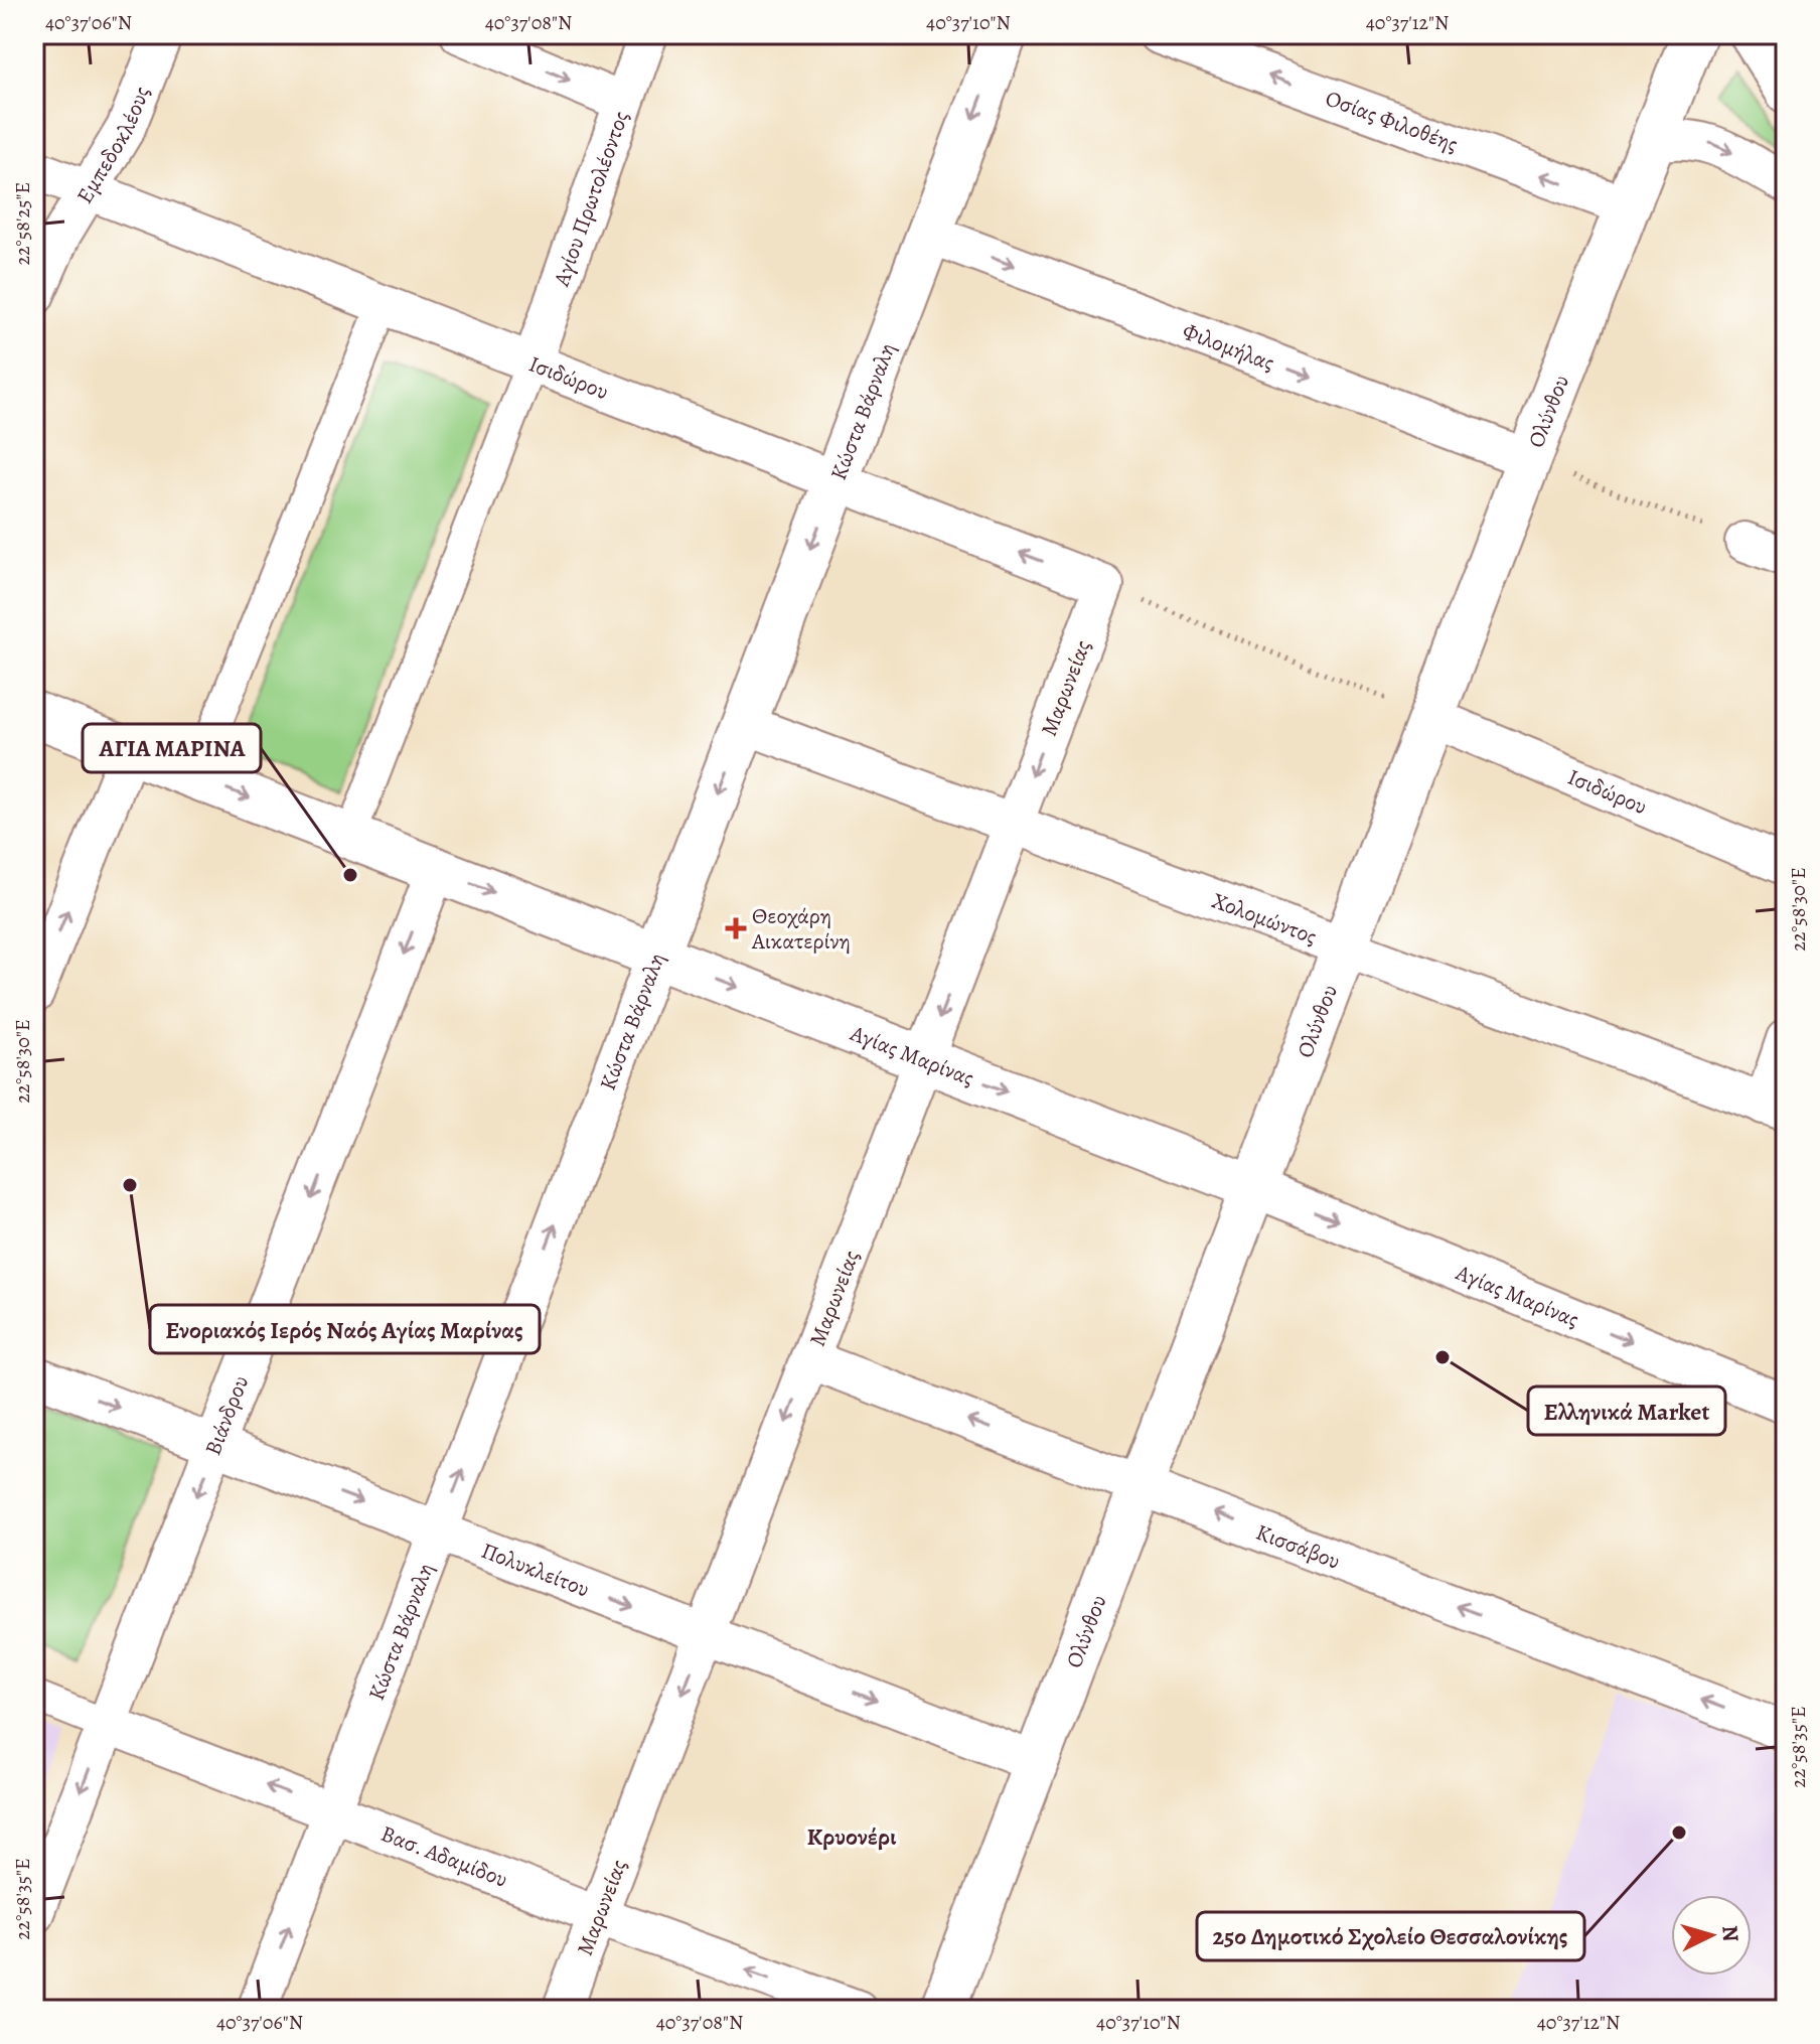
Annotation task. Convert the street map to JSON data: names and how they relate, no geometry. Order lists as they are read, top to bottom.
{
  "streets": {
    "street": [
      "Οσίας Φιλοθέης",
      "Εμπεδοκλέους",
      "Αγίου Πρωτολέοντος",
      "Φιλομήλας",
      "Ισιδώρου",
      "Ολύνθου",
      "Κώστα Βάρναλη",
      "Μαρωνείας",
      "Χολομώντος",
      "Αγίας Μαρίνας",
      "Βιάνδρου",
      "Κισσάβου",
      "Πολυκλείτου",
      "Βασ. Αδαμίδου"
    ]
  },
  "crossings": [
    ["Οσίας Φιλοθέης", "Ολύνθου"],
    ["Εμπεδοκλέους", "Ισιδώρου"],
    ["Αγίου Πρωτολέοντος", "Ισιδώρου"],
    ["Φιλομήλας", "Ολύνθου"],
    ["Φιλομήλας", "Κώστα Βάρναλη"],
    ["Ισιδώρου", "Ολύνθου"],
    ["Ισιδώρου", "Κώστα Βάρναλη"],
    ["Ισιδώρου", "Μαρωνείας"],
    ["Ολύνθου", "Χολομώντος"],
    ["Ολύνθου", "Αγίας Μαρίνας"],
    ["Ολύνθου", "Κισσάβου"],
    ["Ολύνθου", "Πολυκλείτου"],
    ["Κώστα Βάρναλη", "Χολομώντος"],
    ["Κώστα Βάρναλη", "Αγίας Μαρίνας"],
    ["Κώστα Βάρναλη", "Πολυκλείτου"],
    ["Κώστα Βάρναλη", "Βασ. Αδαμίδου"],
    ["Μαρωνείας", "Χολομώντος"],
    ["Μαρωνείας", "Αγίας Μαρίνας"],
    ["Μαρωνείας", "Κισσάβου"],
    ["Μαρωνείας", "Πολυκλείτου"],
    ["Μαρωνείας", "Βασ. Αδαμίδου"],
    ["Αγίας Μαρίνας", "Βιάνδρου"],
    ["Βιάνδρου", "Πολυκλείτου"],
    ["Βιάνδρου", "Βασ. Αδαμίδου"]
  ],
  "one_way": [
    "Οσίας Φιλοθέης",
    "Φιλομήλας",
    "Μαρωνείας",
    "Αγίας Μαρίνας",
    "Βιάνδρου",
    "Κισσάβου",
    "Πολυκλείτου",
    "Βασ. Αδαμίδου"
  ],
  "districts": ["Κρυονέρι"],
  "places": {
    "other": [
      "ΑΓΙΑ ΜΑΡΙΝΑ",
      "Ενοριακός Ιερός Ναός Αγίας Μαρίνας",
      "Ελληνικά Market",
      "25ο Δημοτικό Σχολείο Θεσσαλονίκης"
    ],
    "health": ["Θεοχάρη Αικατερίνη"]
  },
  "north": "right",
  "coordinates": [
    "40°37'06\"N",
    "40°37'08\"N",
    "40°37'10\"N",
    "40°37'12\"N",
    "22°58'25\"E",
    "22°58'30\"E",
    "22°58'35\"E"
  ]
}
